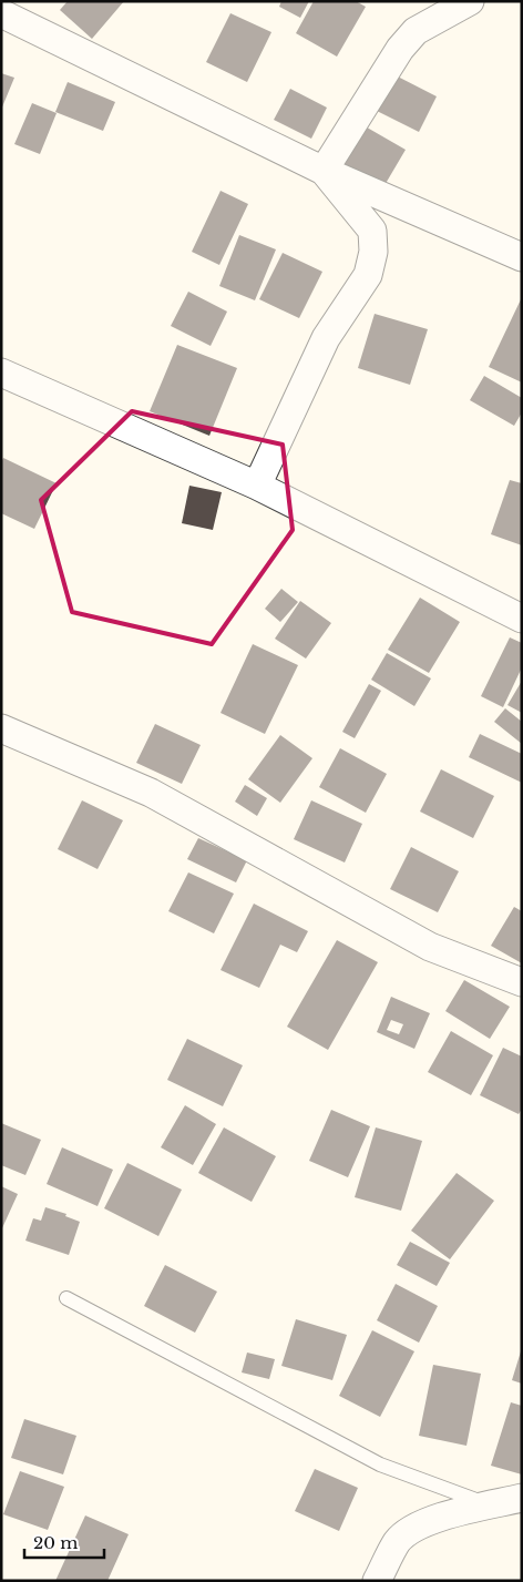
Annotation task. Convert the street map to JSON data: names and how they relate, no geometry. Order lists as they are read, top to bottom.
{
  "scale_bar": "20 m"
}
